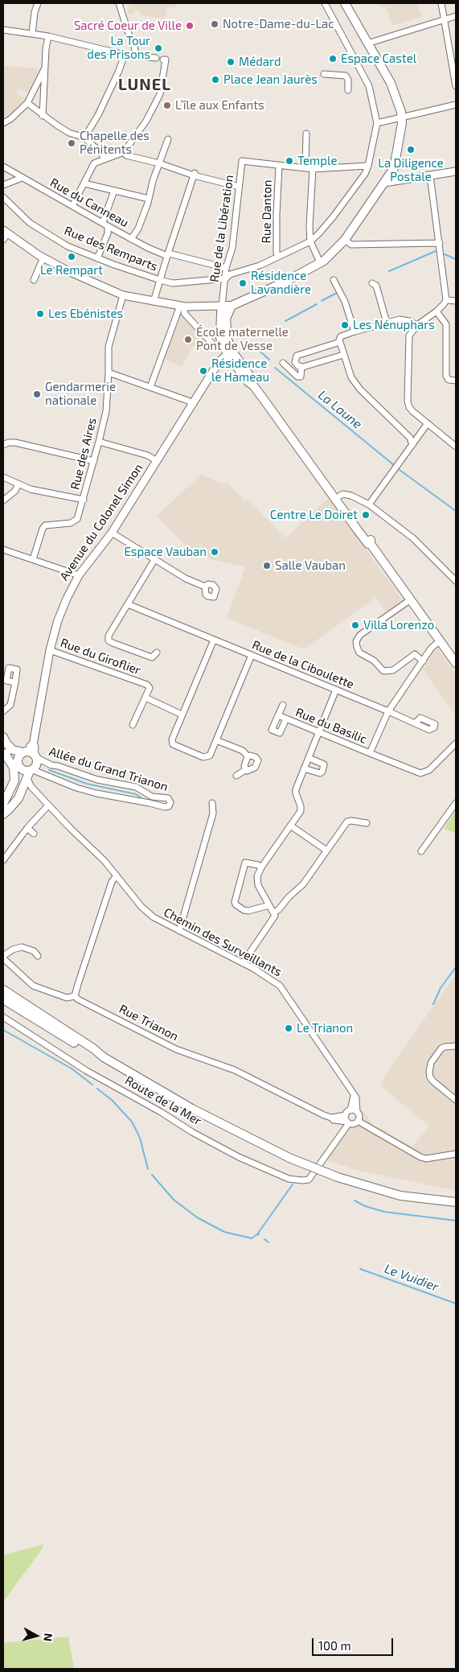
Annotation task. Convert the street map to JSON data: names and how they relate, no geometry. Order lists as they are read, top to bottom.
{
  "streets": {
    "main road": ["Avenue du Colonel Simon", "Route de la Mer"],
    "street": [
      "Rue du Canneau",
      "Rue Danton",
      "Rue de la Libération",
      "Rue des Remparts",
      "Rue des Aires",
      "Rue du Giroflier",
      "Rue de la Ciboulette",
      "Rue du Basilic",
      "Allée du Grand Trianon",
      "Chemin des Surveillants",
      "Rue Trianon"
    ]
  },
  "crossings": [
    ["Rue du Canneau", "Rue de la Libération"],
    ["Rue Danton", "Rue de la Libération"],
    ["Rue Danton", "Rue des Remparts"],
    ["Rue de la Libération", "Rue des Remparts"],
    ["Avenue du Colonel Simon", "Rue du Giroflier"],
    ["Avenue du Colonel Simon", "Allée du Grand Trianon"],
    ["Avenue du Colonel Simon", "Chemin des Surveillants"],
    ["Rue de la Ciboulette", "Rue du Basilic"],
    ["Allée du Grand Trianon", "Chemin des Surveillants"],
    ["Chemin des Surveillants", "Rue Trianon"],
    ["Chemin des Surveillants", "Route de la Mer"],
    ["Rue Trianon", "Route de la Mer"]
  ],
  "districts": ["LUNEL"],
  "water": ["La Laune", "Le Vuidier"],
  "places": [
    "Notre-Dame-du-Lac",
    "Sacré Coeur de Ville",
    "La Tour des Prisons",
    "Espace Castel",
    "Médard",
    "Place Jean Jaurès",
    "L’île aux Enfants",
    "Chapelle des Pénitents",
    "La Diligence Postale",
    "Temple",
    "Le Rempart",
    "Résidence Lavandière",
    "Les Ebénistes",
    "Les Nénuphars",
    "École maternelle Pont de Vesse",
    "Résidence le Hameau",
    "Gendarmerie nationale",
    "Centre Le Doiret",
    "Espace Vauban",
    "Salle Vauban",
    "Villa Lorenzo",
    "Le Trianon"
  ],
  "scale_bar": "100 m",
  "north": "right"
}
